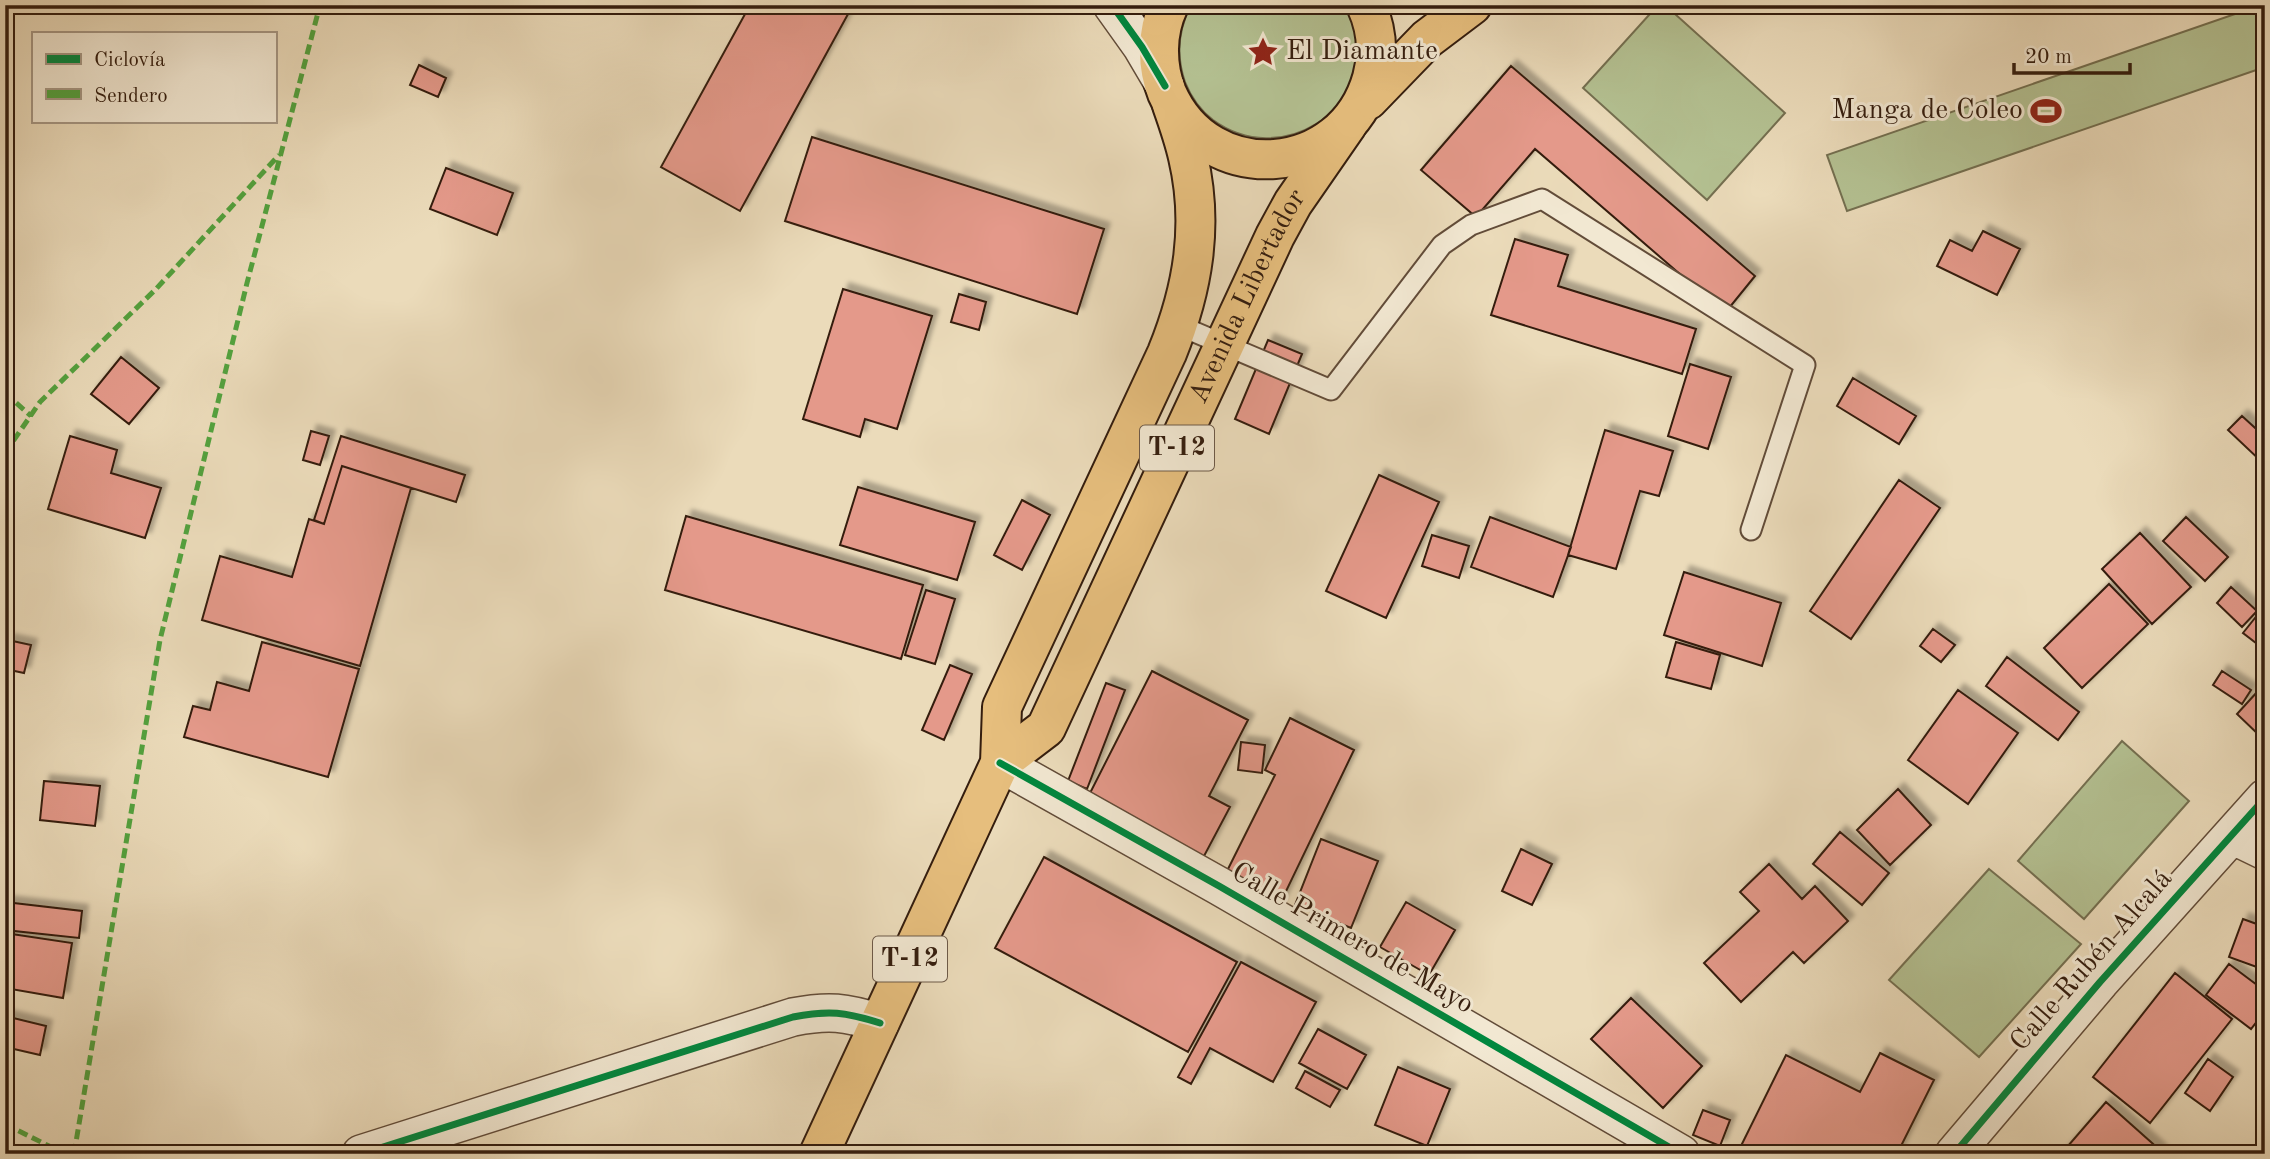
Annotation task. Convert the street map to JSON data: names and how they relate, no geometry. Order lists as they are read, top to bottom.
{
  "streets": {
    "highway": ["Avenida Libertador", "T-12"],
    "street": ["Calle Primero de Mayo", "Calle Rubén Alcalá"]
  },
  "crossings": [
    ["Avenida Libertador", "T-12"],
    ["Avenida Libertador", "Calle Primero de Mayo"]
  ],
  "places": {
    "place": ["El Diamante"],
    "sports": ["Manga de Coleo"]
  },
  "legend": ["Ciclovía", "Sendero"],
  "scale_bar": "20 m"
}
